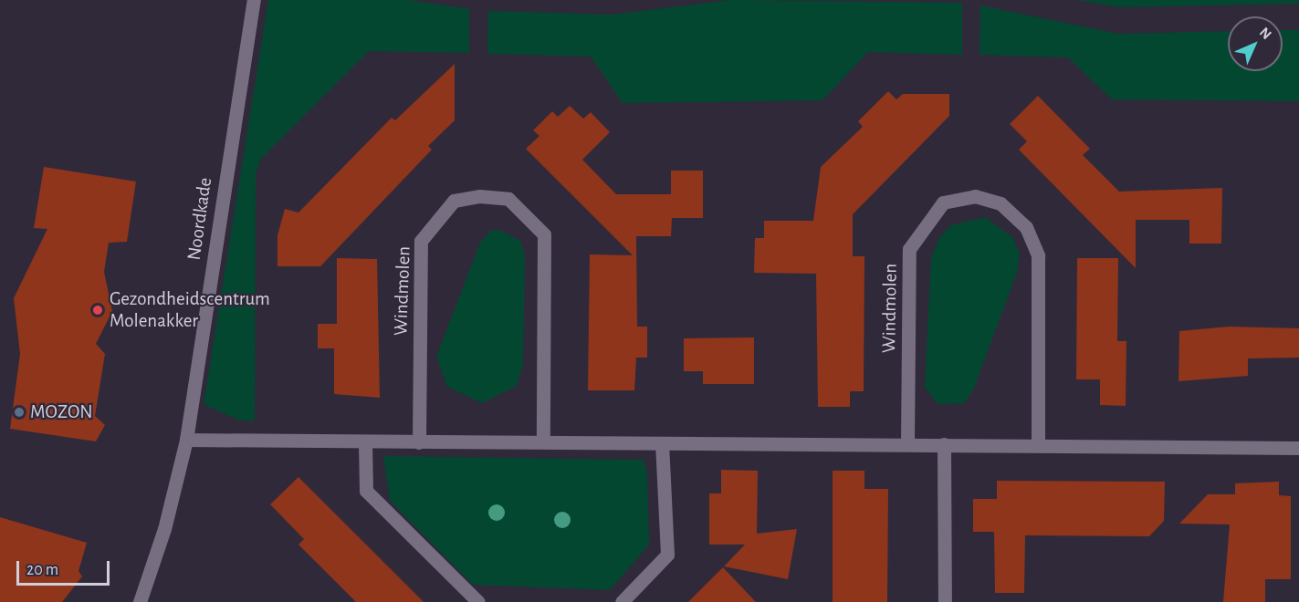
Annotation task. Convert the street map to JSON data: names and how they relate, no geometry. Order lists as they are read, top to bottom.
{
  "streets": {
    "street": ["Noordkade", "Windmolen"]
  },
  "places": ["Gezondheidscentrum Molenakker", "MOZON"],
  "scale_bar": "20 m",
  "north": "top right"
}
